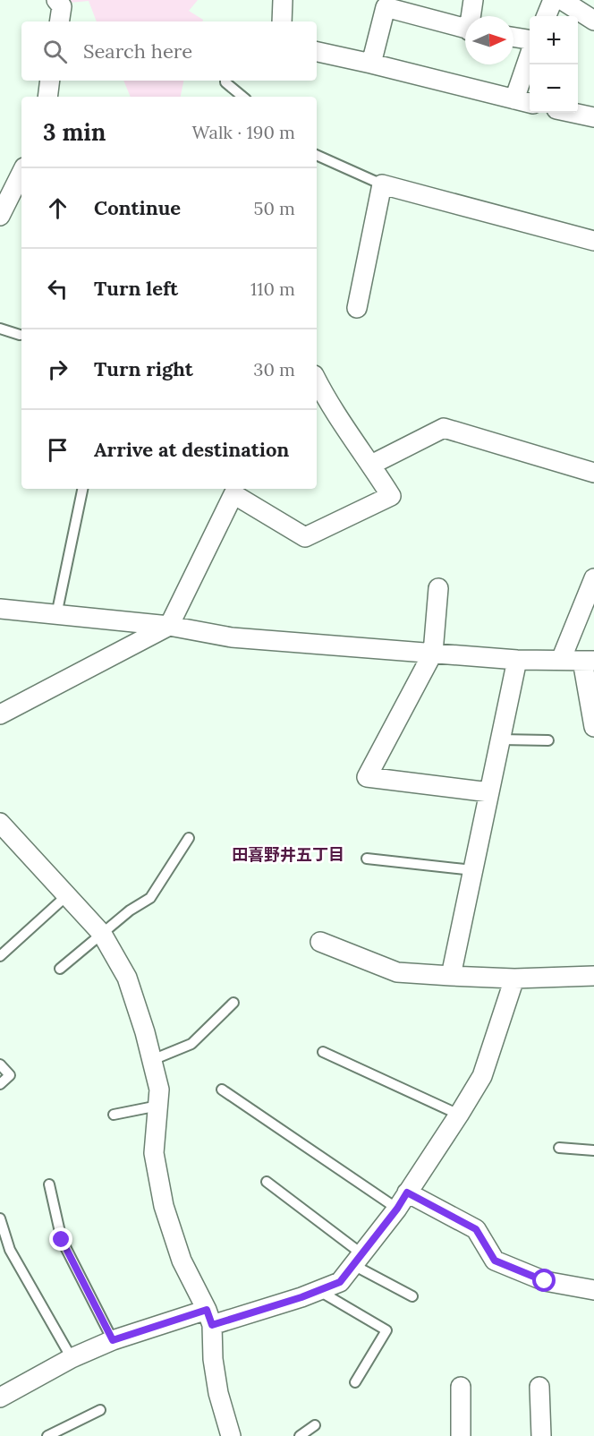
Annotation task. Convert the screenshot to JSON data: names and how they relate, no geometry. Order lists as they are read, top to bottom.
{
  "districts": ["田喜野井五丁目"],
  "north": "right",
  "page": {
    "map_buttons": ["+", "−"],
    "search": "Search here",
    "heading": ["3 min", "Walk · 190 m"],
    "list": [
      ["Continue", "50 m"],
      ["Turn left", "110 m"],
      ["Turn right", "30 m"],
      "Arrive at destination"
    ]
  }
}
